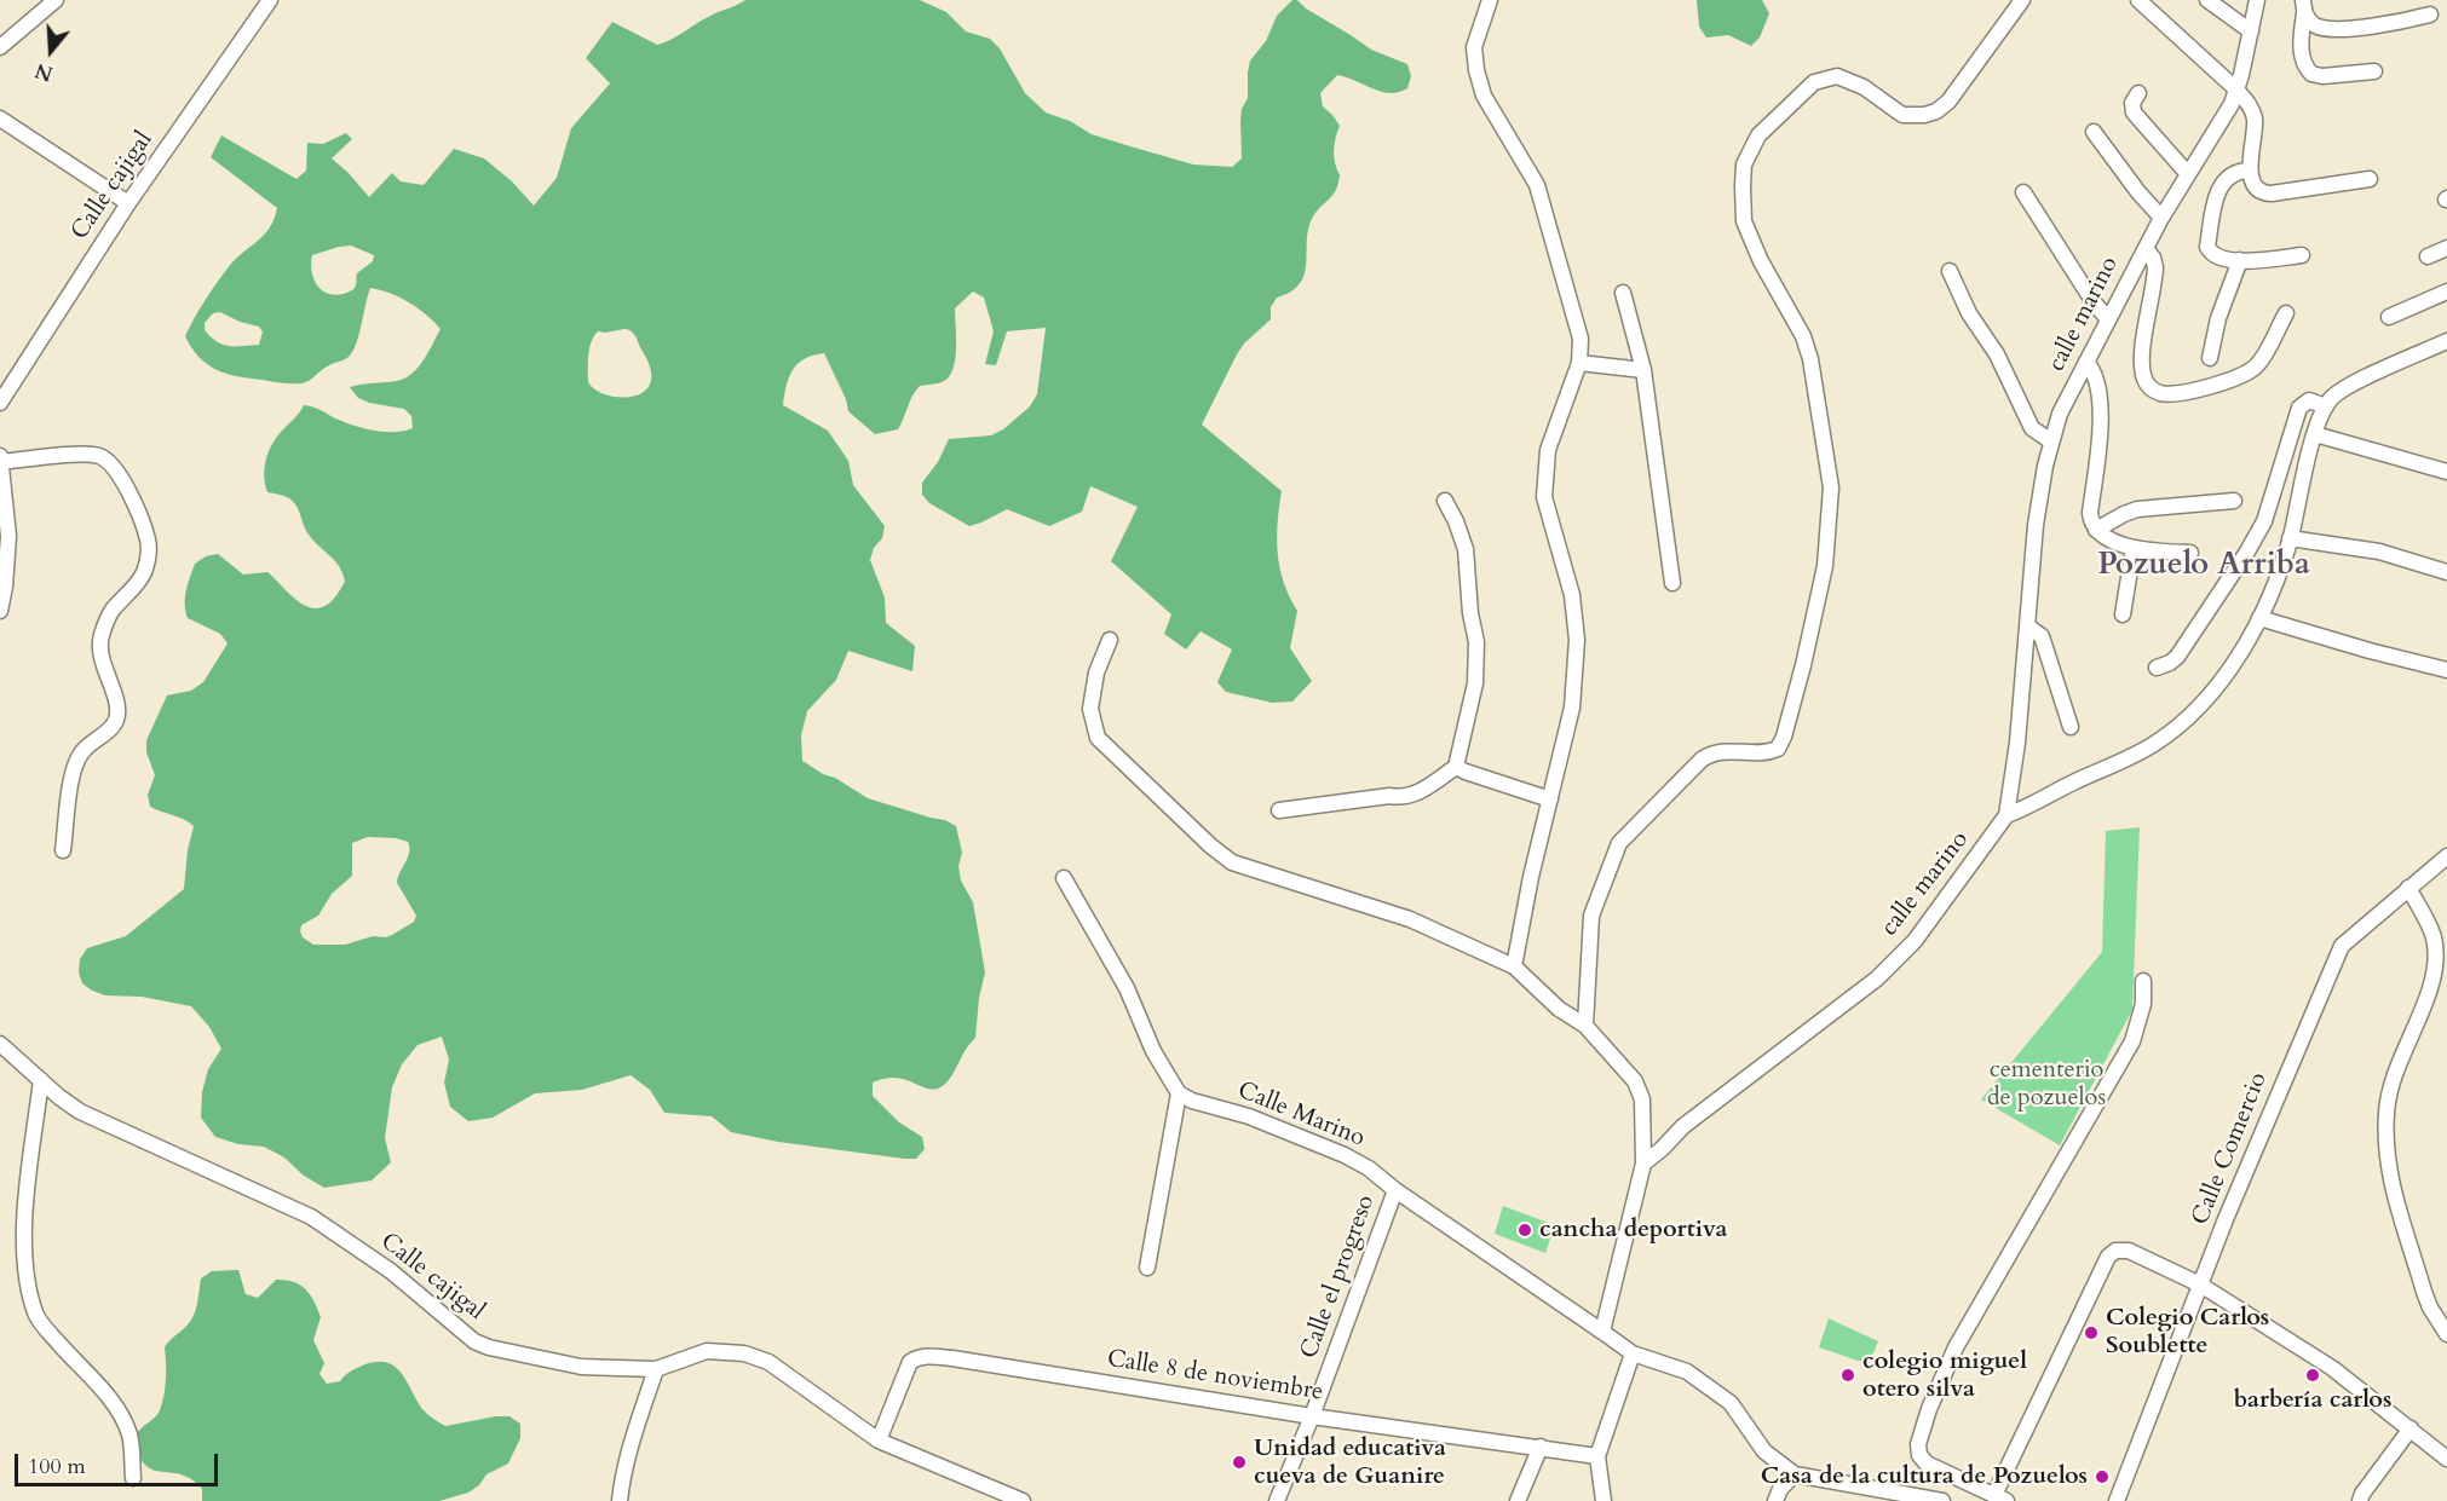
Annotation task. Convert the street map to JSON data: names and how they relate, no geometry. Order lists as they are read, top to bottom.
{
  "streets": {
    "street": [
      "Calle cajigal",
      "calle marino",
      "Calle Marino",
      "Calle Comercio",
      "Calle el progreso",
      "Calle 8 de noviembre"
    ]
  },
  "crossings": [
    ["Calle cajigal", "Calle 8 de noviembre"],
    ["Calle Marino", "Calle el progreso"],
    ["Calle el progreso", "Calle 8 de noviembre"]
  ],
  "districts": ["Pozuelo Arriba"],
  "parks": ["cementerio de pozuelos"],
  "places": [
    "cancha deportiva",
    "Colegio Carlos Soublette",
    "colegio miguel otero silva",
    "barbería carlos",
    "Unidad educativa cueva de Guanire",
    "Casa de la cultura de Pozuelos"
  ],
  "scale_bar": "100 m",
  "north": "bottom"
}
